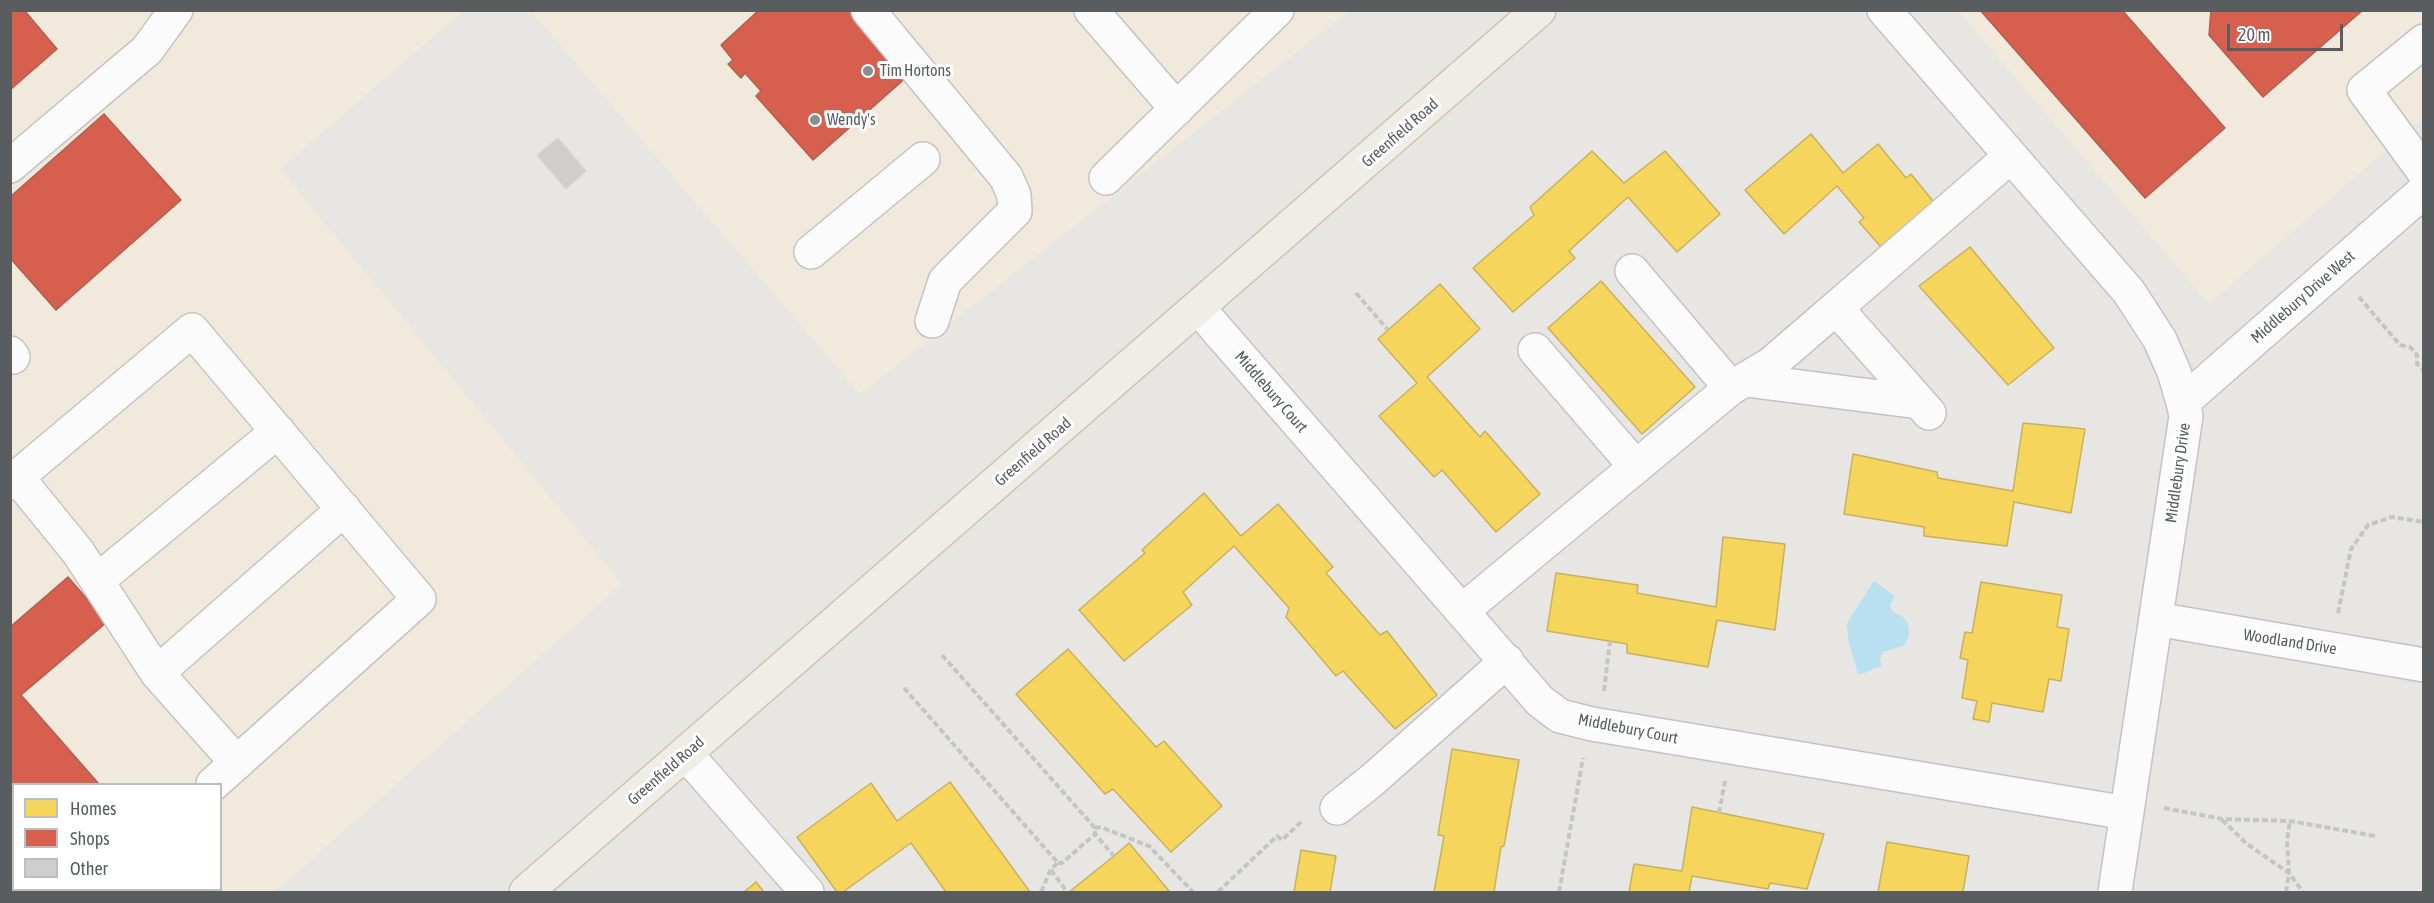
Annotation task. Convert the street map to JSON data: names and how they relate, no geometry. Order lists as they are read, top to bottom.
{
  "streets": {
    "main road": ["Greenfield Road"],
    "street": [
      "Middlebury Drive West",
      "Middlebury Court",
      "Middlebury Drive",
      "Woodland Drive"
    ]
  },
  "crossings": [
    ["Greenfield Road", "Middlebury Court"],
    ["Middlebury Drive West", "Middlebury Drive"],
    ["Middlebury Court", "Middlebury Drive"],
    ["Middlebury Drive", "Woodland Drive"]
  ],
  "places": ["Tim Hortons", "Wendy's"],
  "legend": ["Homes", "Shops", "Other"],
  "scale_bar": "20 m"
}
